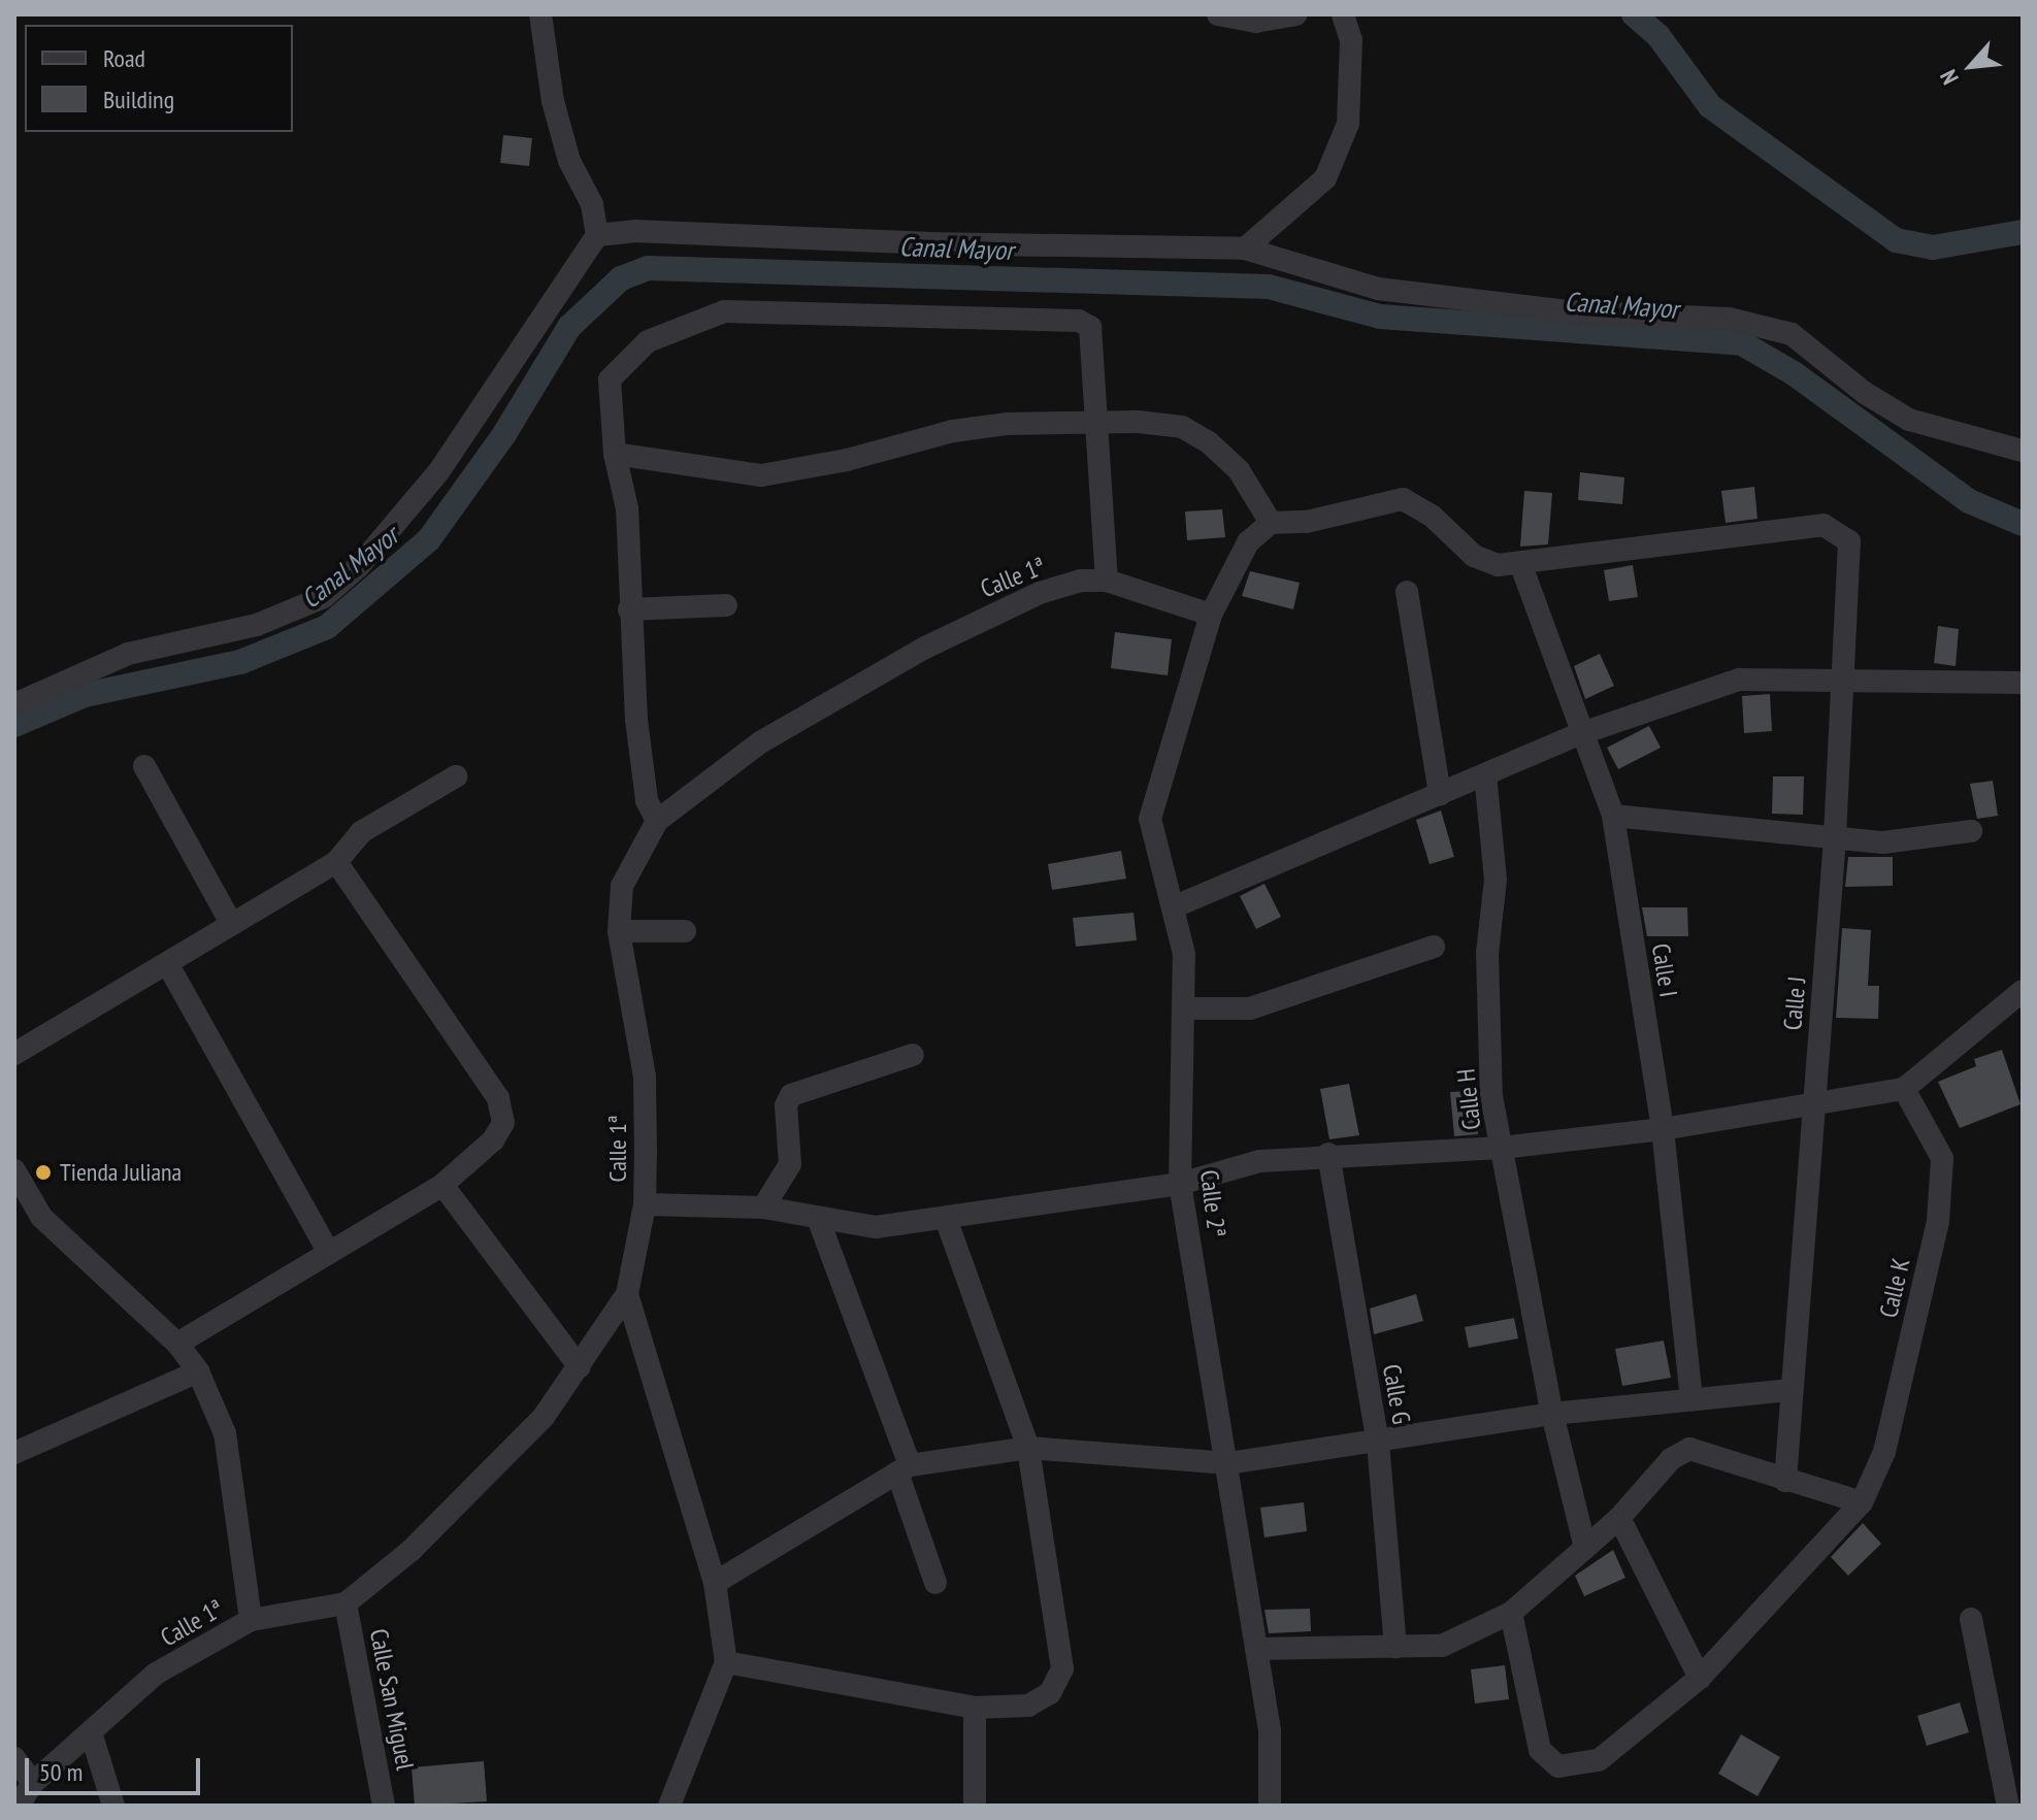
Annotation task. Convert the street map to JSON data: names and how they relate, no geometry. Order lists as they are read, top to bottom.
{
  "streets": {
    "street": [
      "Calle 1ª",
      "Calle I",
      "Calle J",
      "Calle H",
      "Calle 2ª",
      "Calle K",
      "Calle G",
      "Calle San Miguel"
    ]
  },
  "crossings": [
    ["Calle 1ª", "Calle 2ª"],
    ["Calle 1ª", "Calle San Miguel"],
    ["Calle I", "Calle J"]
  ],
  "water": ["Canal Mayor"],
  "places": ["Tienda Juliana"],
  "legend": ["Road", "Building"],
  "scale_bar": "50 m",
  "north": "bottom left"
}
